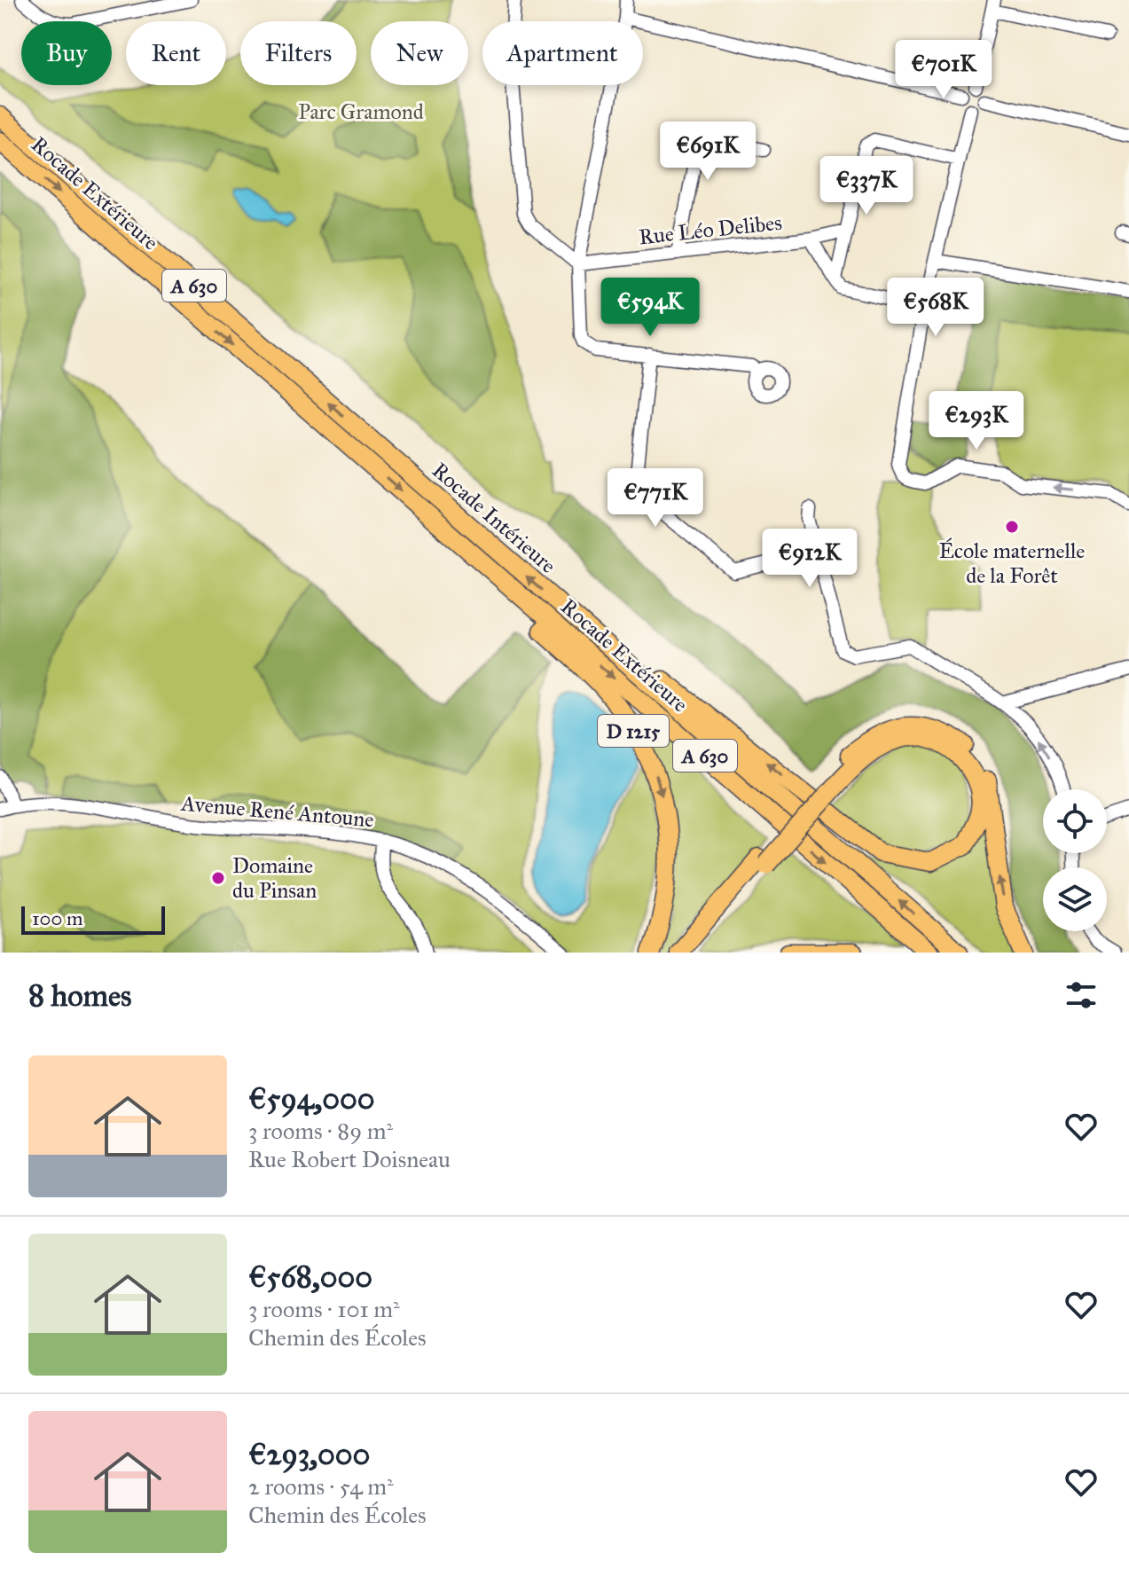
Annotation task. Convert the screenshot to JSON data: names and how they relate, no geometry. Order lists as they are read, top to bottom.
{
  "streets": {
    "highway": [
      "Rocade Extérieure",
      "A 630",
      "Rocade Intérieure",
      "D 1215"
    ],
    "street": ["Rue Léo Delibes", "Avenue René Antoune"]
  },
  "crossings": [
    ["Rocade Extérieure", "D 1215"]
  ],
  "one_way": ["Rocade Extérieure", "Rocade Intérieure"],
  "parks": ["Parc Gramond"],
  "places": ["École maternelle de la Forêt", "Domaine du Pinsan"],
  "scale_bar": "100 m",
  "page": {
    "chip": [
      "Buy",
      "Rent",
      "Filters",
      "New",
      "Apartment"
    ],
    "price": [
      "€701K",
      "€691K",
      "€337K",
      "€594K",
      "€568K",
      "€293K",
      "€771K",
      "€912K"
    ],
    "scale": "100 m",
    "heading": "8 homes",
    "list": [
      {
        "name": "€594,000",
        "note": "3 rooms · 89 m² · Rue Robert Doisneau"
      },
      {
        "name": "€568,000",
        "note": "3 rooms · 101 m² · Chemin des Écoles"
      },
      {
        "name": "€293,000",
        "note": "2 rooms · 54 m² · Chemin des Écoles"
      }
    ]
  }
}
